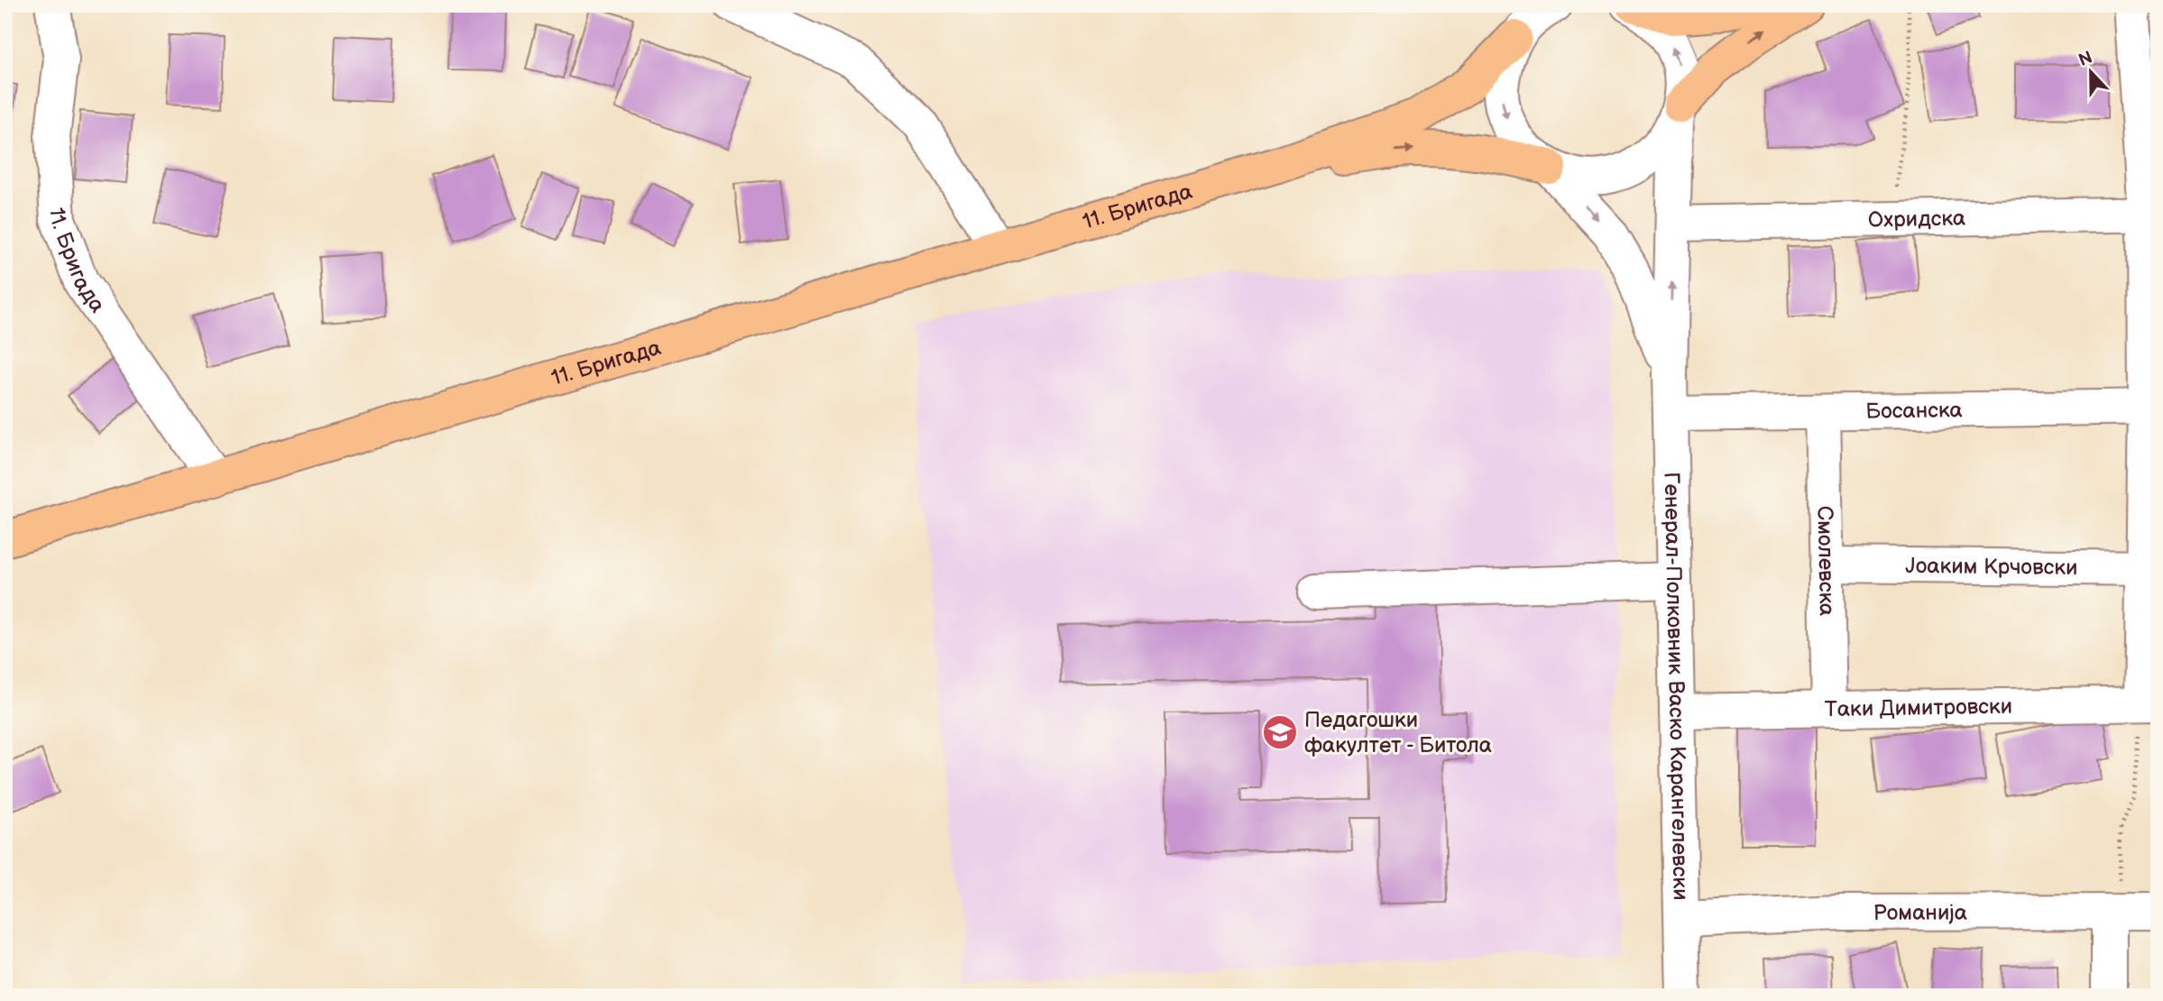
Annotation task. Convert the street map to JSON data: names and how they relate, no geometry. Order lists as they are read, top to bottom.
{
  "streets": {
    "main road": ["11. Бригада"],
    "street": [
      "Охридска",
      "Босанска",
      "Смолевска",
      "Јоаким Крчовски",
      "Генерал-Полковник Васко Карангелевски",
      "Таки Димитровски",
      "Романија"
    ]
  },
  "crossings": [
    ["11. Бригада", "Генерал-Полковник Васко Карангелевски"],
    ["Охридска", "Генерал-Полковник Васко Карангелевски"],
    ["Босанска", "Смолевска"],
    ["Босанска", "Генерал-Полковник Васко Карангелевски"],
    ["Смолевска", "Јоаким Крчовски"],
    ["Смолевска", "Таки Димитровски"],
    ["Генерал-Полковник Васко Карангелевски", "Таки Димитровски"],
    ["Генерал-Полковник Васко Карангелевски", "Романија"]
  ],
  "places": {
    "school or university": ["Педагошки факултет - Битола"]
  },
  "north": "top"
}
